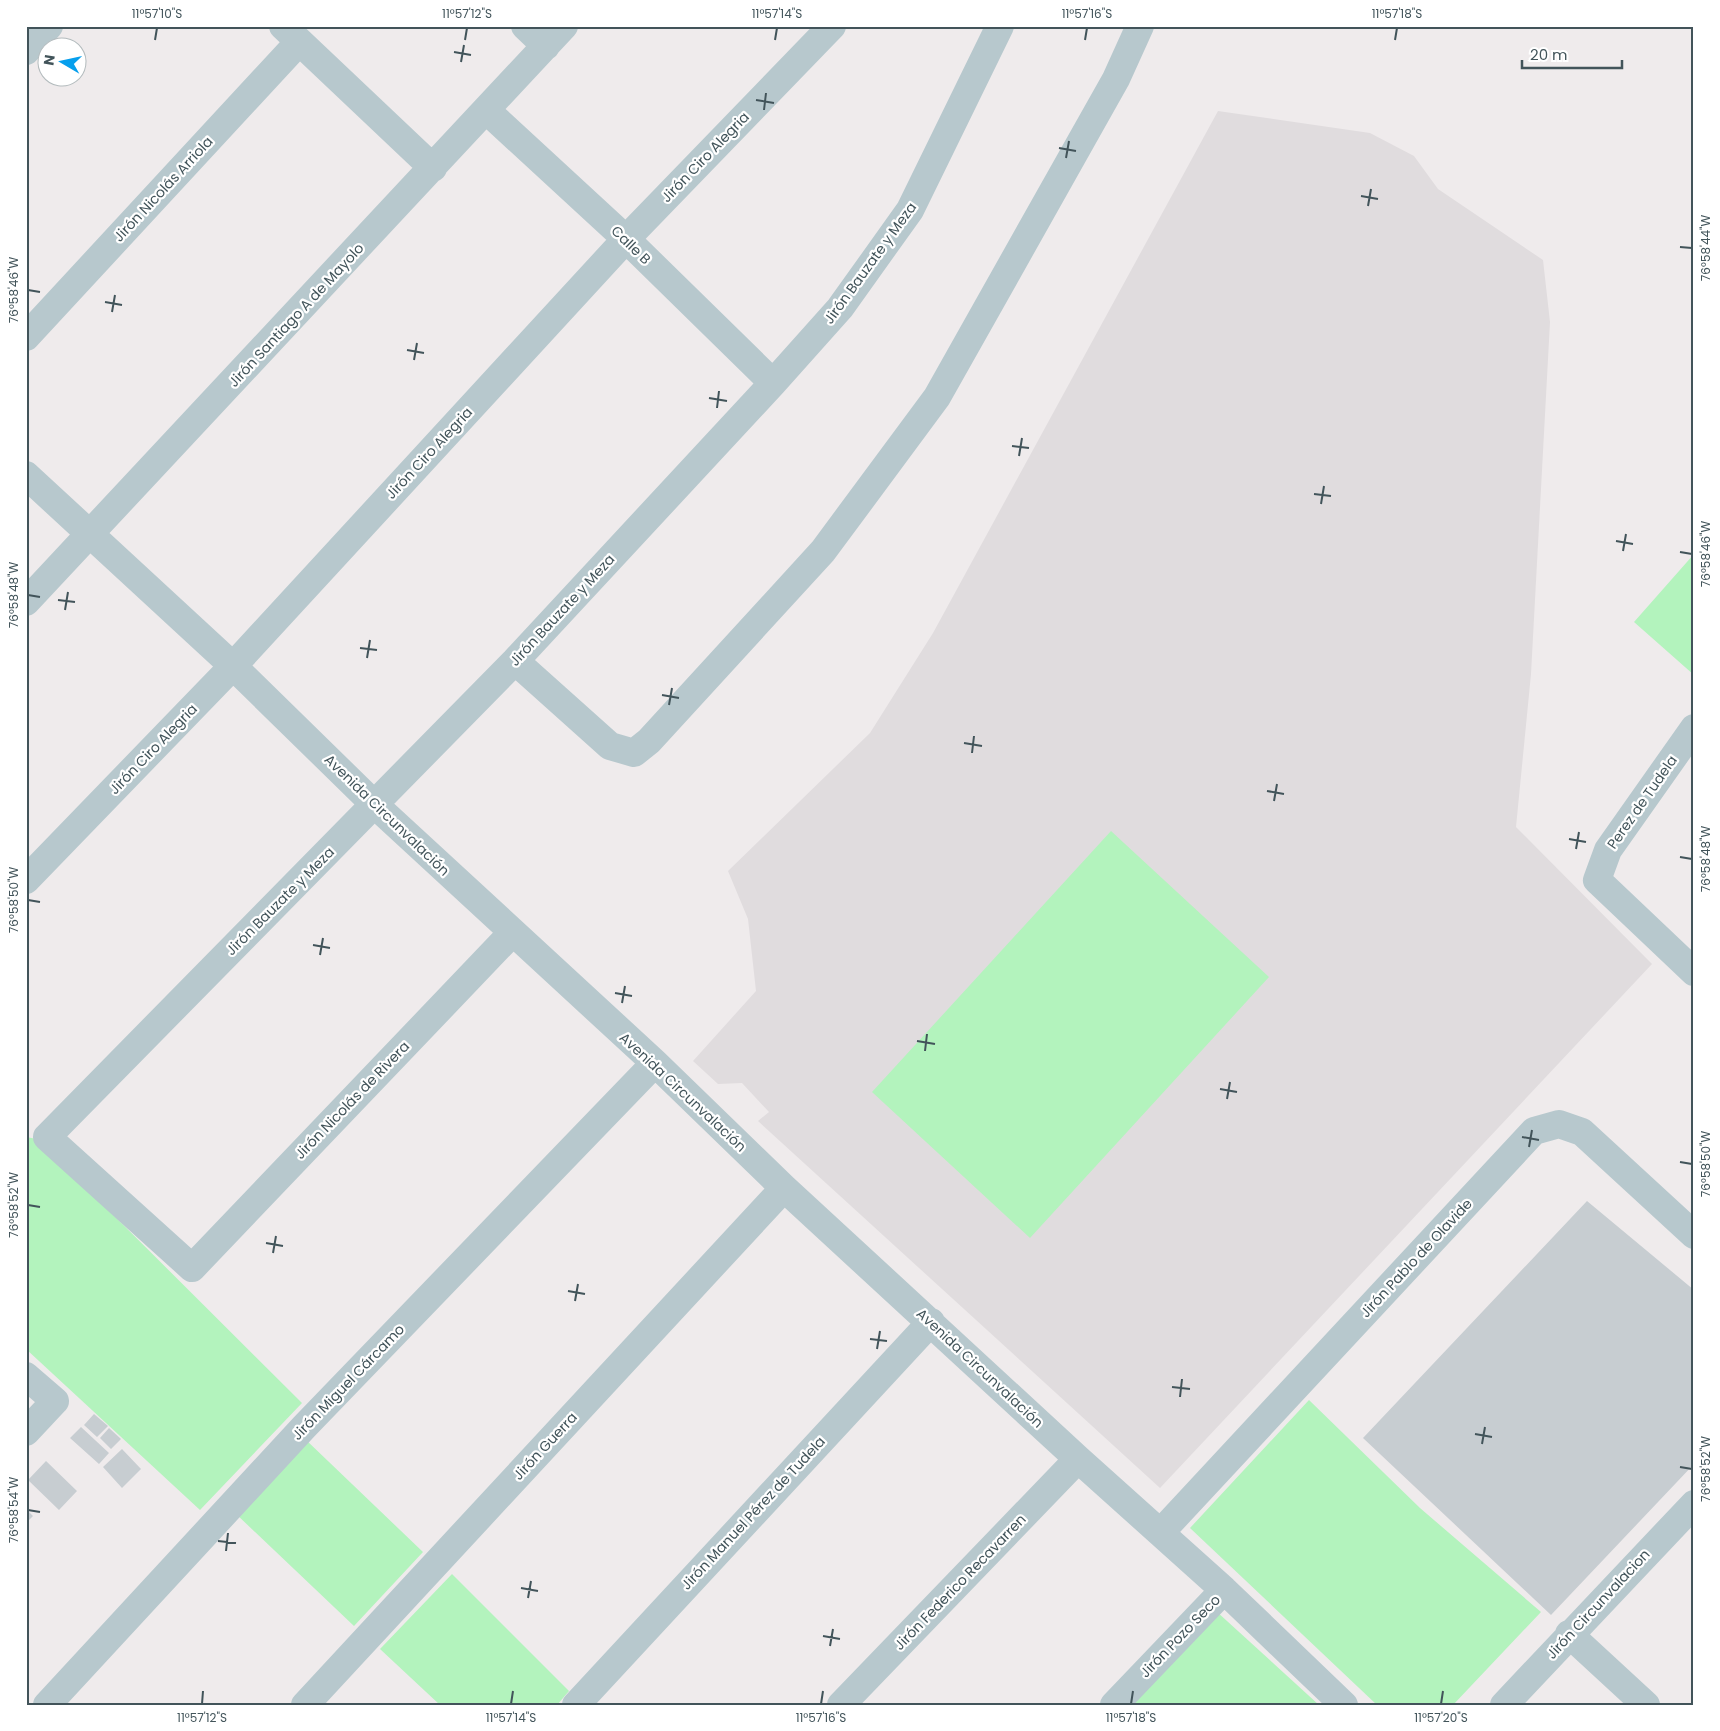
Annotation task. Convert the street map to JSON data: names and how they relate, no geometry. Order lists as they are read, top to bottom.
{
  "streets": {
    "street": [
      "Jirón Ciro Alegria",
      "Jirón Nicolás Arriola",
      "Calle B",
      "Jirón Bauzate y Meza",
      "Jirón Santiago A de Mayolo",
      "Perez de Tudela",
      "Avenida Circunvalación",
      "Jirón Nicolás de Rivera",
      "Jirón Pablo de Olavide",
      "Jirón Miguel Cárcamo",
      "Jirón Guerra",
      "Jirón Manuel Pérez de Tudela",
      "Jirón Federico Recavarren",
      "Jirón Circunvalacion",
      "Jirón Pozo Seco"
    ]
  },
  "crossings": [
    ["Jirón Ciro Alegria", "Calle B"],
    ["Jirón Ciro Alegria", "Avenida Circunvalación"],
    ["Calle B", "Jirón Bauzate y Meza"],
    ["Calle B", "Jirón Santiago A de Mayolo"],
    ["Jirón Bauzate y Meza", "Avenida Circunvalación"],
    ["Jirón Bauzate y Meza", "Jirón Nicolás de Rivera"],
    ["Jirón Santiago A de Mayolo", "Avenida Circunvalación"],
    ["Avenida Circunvalación", "Jirón Nicolás de Rivera"],
    ["Avenida Circunvalación", "Jirón Pablo de Olavide"],
    ["Avenida Circunvalación", "Jirón Miguel Cárcamo"],
    ["Avenida Circunvalación", "Jirón Guerra"],
    ["Avenida Circunvalación", "Jirón Manuel Pérez de Tudela"],
    ["Avenida Circunvalación", "Jirón Federico Recavarren"],
    ["Avenida Circunvalación", "Jirón Pozo Seco"]
  ],
  "scale_bar": "20 m",
  "north": "left",
  "coordinates": [
    "11°57'10\"S",
    "11°57'12\"S",
    "11°57'14\"S",
    "11°57'16\"S",
    "11°57'18\"S",
    "76°58'44\"W",
    "76°58'46\"W",
    "76°58'48\"W",
    "76°58'50\"W",
    "76°58'52\"W",
    "76°58'54\"W",
    "11°57'20\"S"
  ]
}
